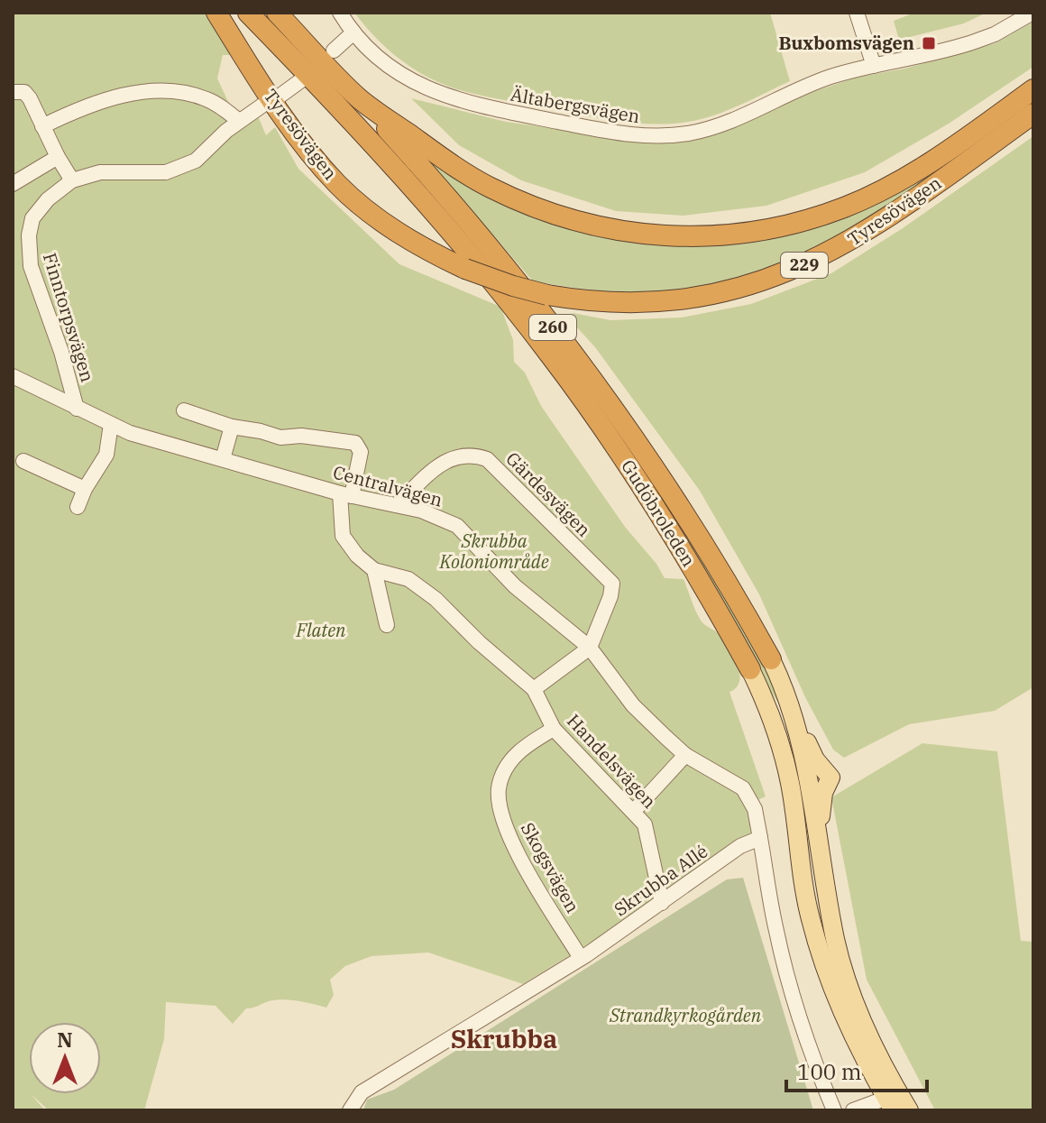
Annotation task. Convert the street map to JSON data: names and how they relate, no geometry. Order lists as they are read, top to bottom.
{
  "streets": {
    "highway": [
      "Tyresövägen",
      "229",
      "260",
      "Gudöbroleden"
    ],
    "street": [
      "Ältabergsvägen",
      "Finntorpsvägen",
      "Centralvägen",
      "Gärdesvägen",
      "Handelsvägen",
      "Skogsvägen",
      "Skrubba Allé"
    ]
  },
  "crossings": [
    ["Tyresövägen", "Gudöbroleden"],
    ["Finntorpsvägen", "Centralvägen"],
    ["Centralvägen", "Gärdesvägen"],
    ["Centralvägen", "Skrubba Allé"],
    ["Handelsvägen", "Skogsvägen"],
    ["Handelsvägen", "Skrubba Allé"],
    ["Skogsvägen", "Skrubba Allé"]
  ],
  "districts": ["Skrubba"],
  "parks": ["Skrubba Koloniområde", "Flaten", "Strandkyrkogården"],
  "places": {
    "transit": ["Buxbomsvägen"]
  },
  "scale_bar": "100 m",
  "north": "top"
}
